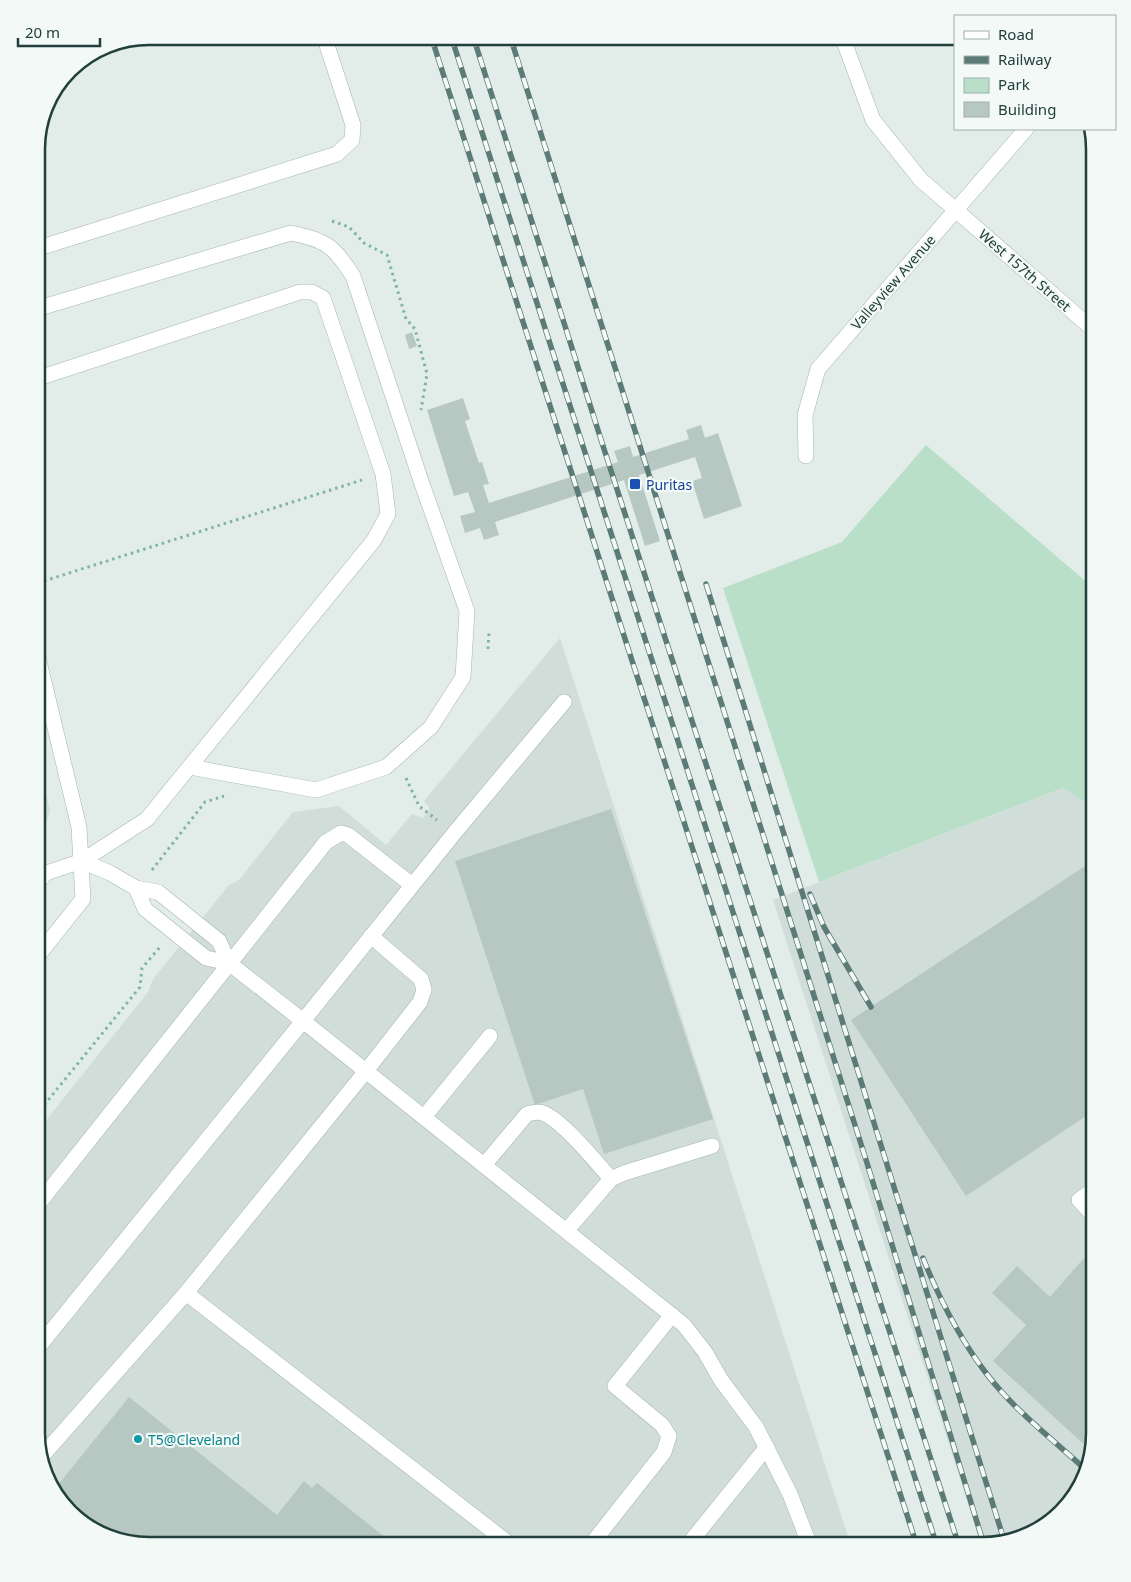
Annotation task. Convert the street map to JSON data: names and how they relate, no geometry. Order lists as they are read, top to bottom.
{
  "streets": {
    "street": ["West 157th Street", "Valleyview Avenue"]
  },
  "crossings": [
    ["West 157th Street", "Valleyview Avenue"]
  ],
  "places": {
    "transit": ["Puritas"],
    "other": ["T5@Cleveland"]
  },
  "legend": [
    "Road",
    "Railway",
    "Park",
    "Building"
  ],
  "scale_bar": "20 m"
}
